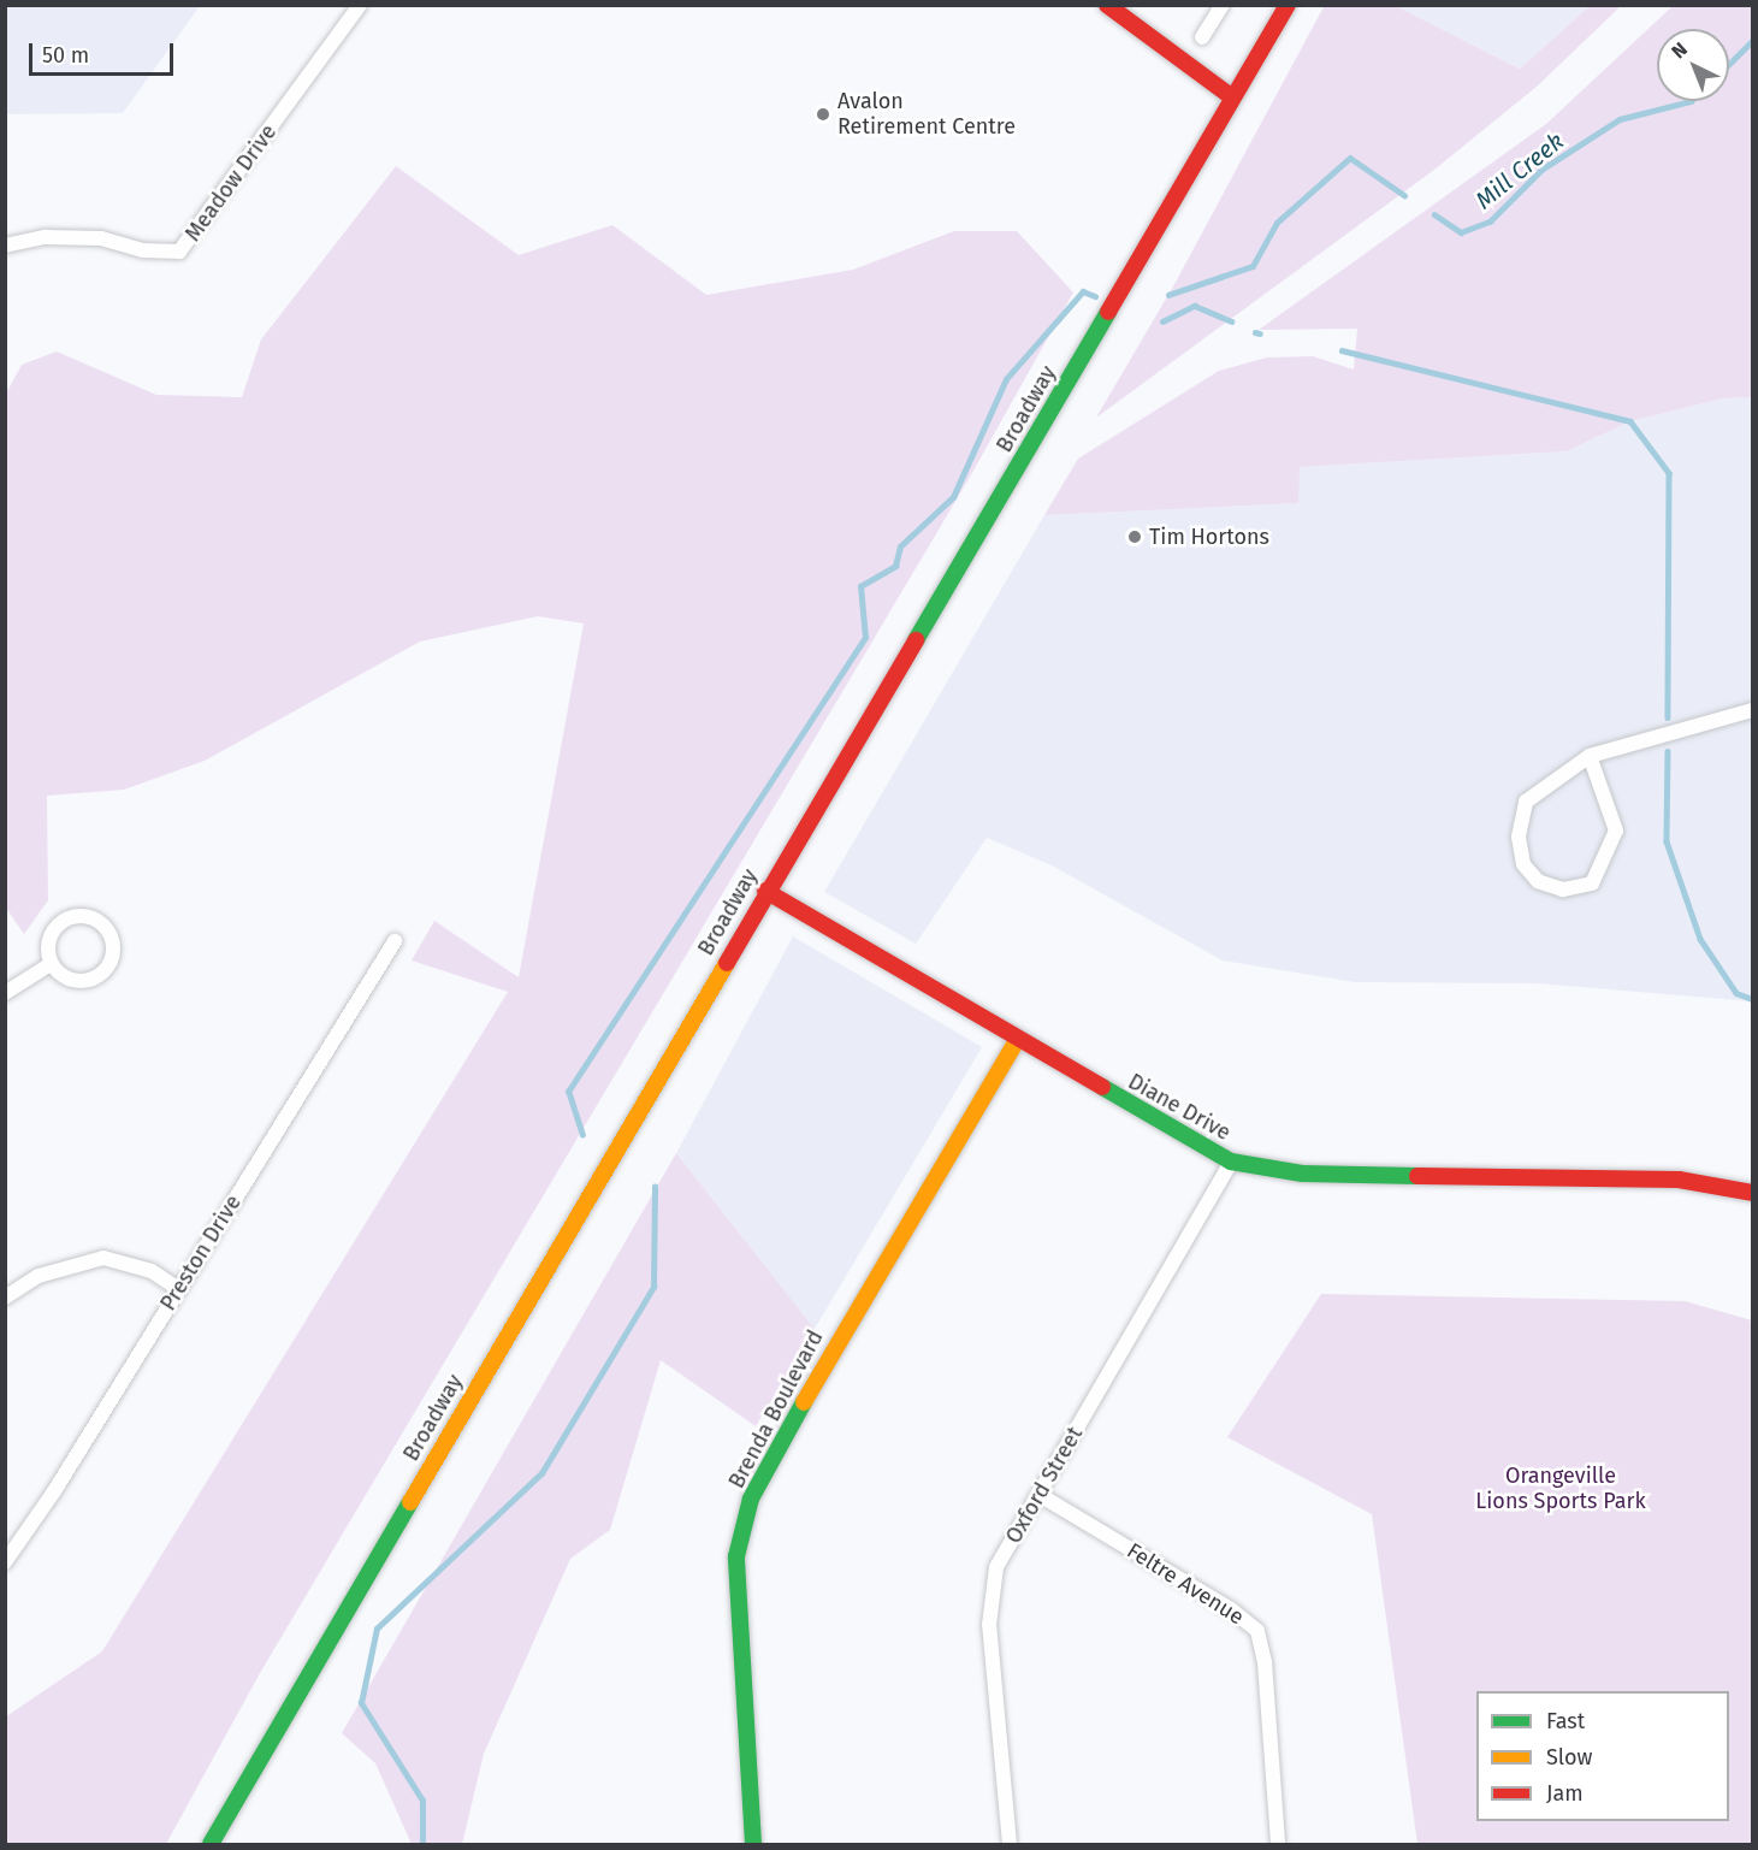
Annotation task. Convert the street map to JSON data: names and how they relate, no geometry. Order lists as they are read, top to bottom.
{
  "streets": {
    "main road": ["Broadway", "Diane Drive", "Brenda Boulevard"],
    "street": [
      "Meadow Drive",
      "Preston Drive",
      "Oxford Street",
      "Feltre Avenue"
    ]
  },
  "crossings": [
    ["Broadway", "Diane Drive"],
    ["Diane Drive", "Brenda Boulevard"],
    ["Diane Drive", "Oxford Street"],
    ["Oxford Street", "Feltre Avenue"]
  ],
  "water": ["Mill Creek"],
  "parks": ["Orangeville Lions Sports Park"],
  "places": ["Avalon Retirement Centre", "Tim Hortons"],
  "legend": ["Fast", "Slow", "Jam"],
  "scale_bar": "50 m",
  "north": "top left"
}
